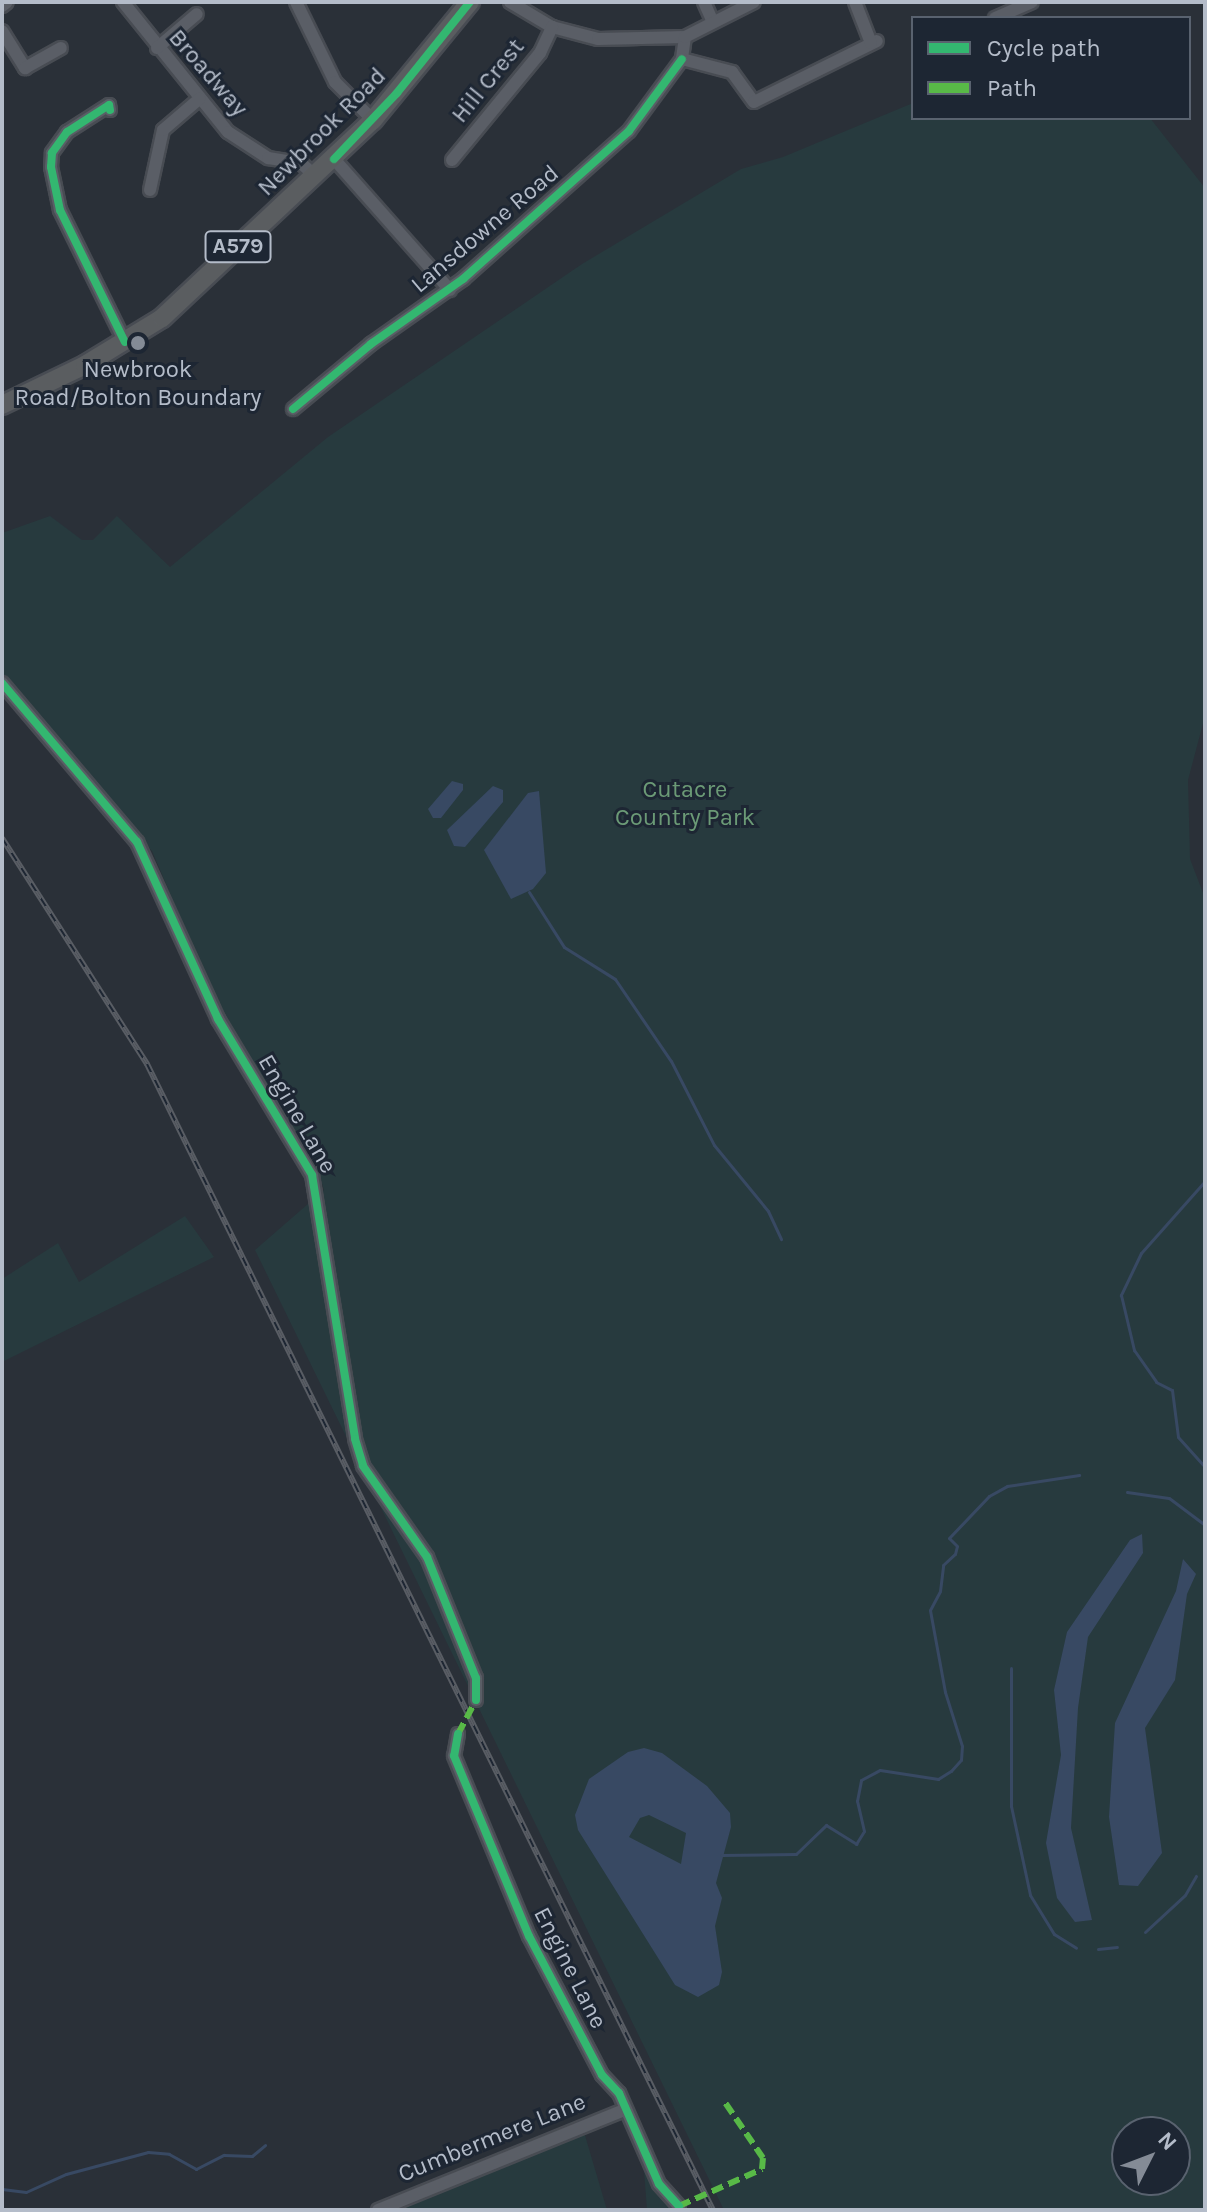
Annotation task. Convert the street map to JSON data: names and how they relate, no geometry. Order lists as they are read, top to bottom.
{
  "streets": {
    "highway": ["Newbrook Road", "A579"],
    "street": [
      "Broadway",
      "Hill Crest",
      "Lansdowne Road",
      "Engine Lane",
      "Cumbermere Lane"
    ]
  },
  "crossings": [
    ["Broadway", "Newbrook Road"],
    ["Newbrook Road", "A579"],
    ["Engine Lane", "Cumbermere Lane"]
  ],
  "parks": ["Cutacre Country Park"],
  "places": ["Newbrook Road/Bolton Boundary"],
  "legend": ["Cycle path", "Path"],
  "north": "top right"
}
